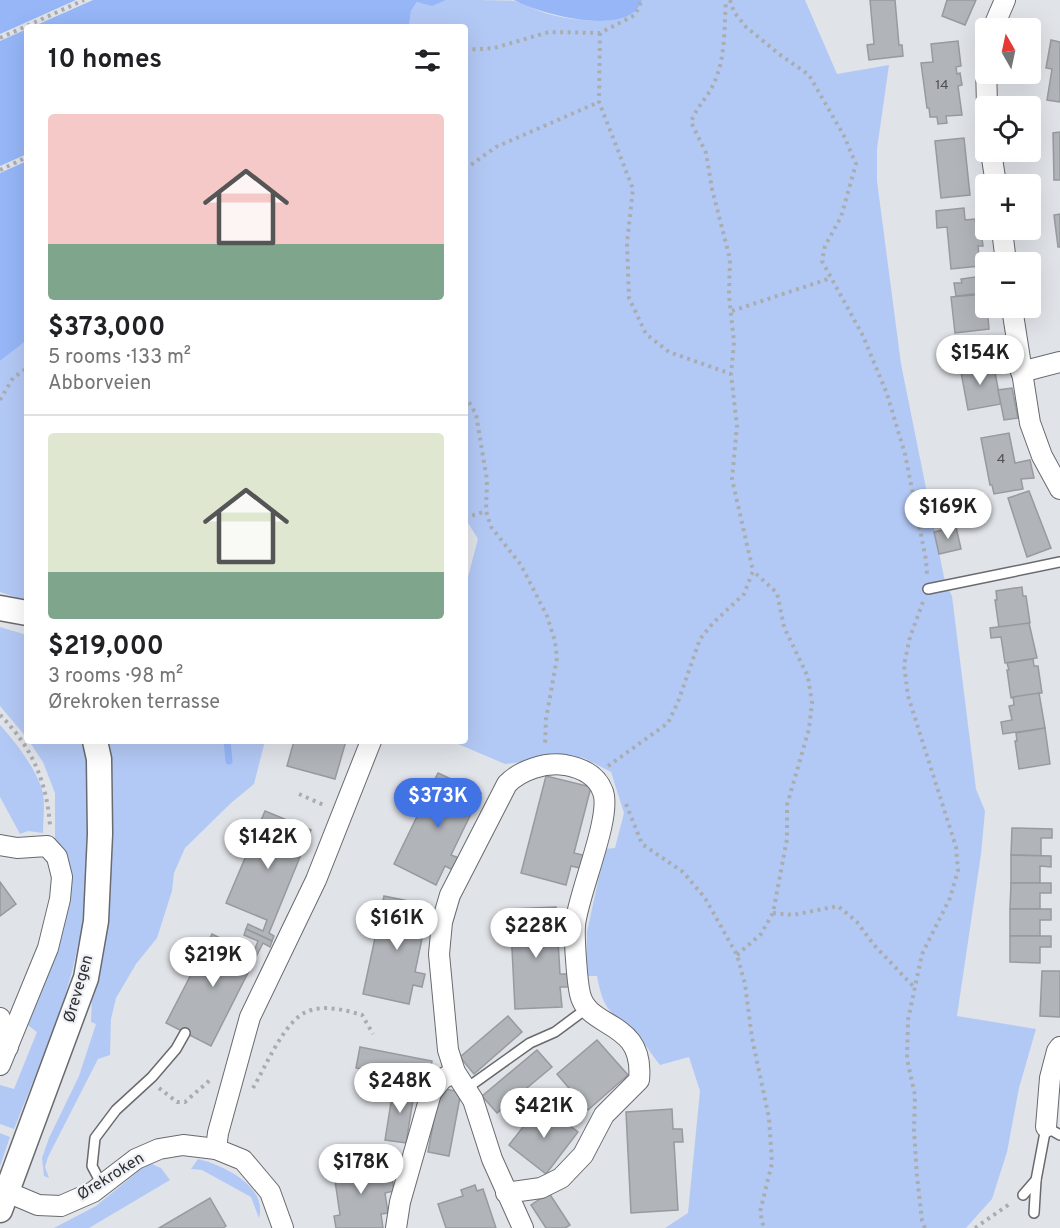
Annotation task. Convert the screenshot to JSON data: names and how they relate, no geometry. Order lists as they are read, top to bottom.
{
  "streets": {
    "street": ["Ørevegen", "Ørekroken"]
  },
  "crossings": [
    ["Ørevegen", "Ørekroken"]
  ],
  "house_numbers": ["14", "4"],
  "north": "top",
  "page": {
    "map_buttons": ["+", "−"],
    "heading": "10 homes",
    "list": [
      {
        "name": "$373,000",
        "note": "5 rooms · 133 m² · Abborveien"
      },
      {
        "name": "$219,000",
        "note": "3 rooms · 98 m² · Ørekroken terrasse"
      }
    ],
    "price": [
      "$154K",
      "$169K",
      "$373K",
      "$142K",
      "$161K",
      "$228K",
      "$219K",
      "$248K",
      "$421K",
      "$178K"
    ]
  }
}
